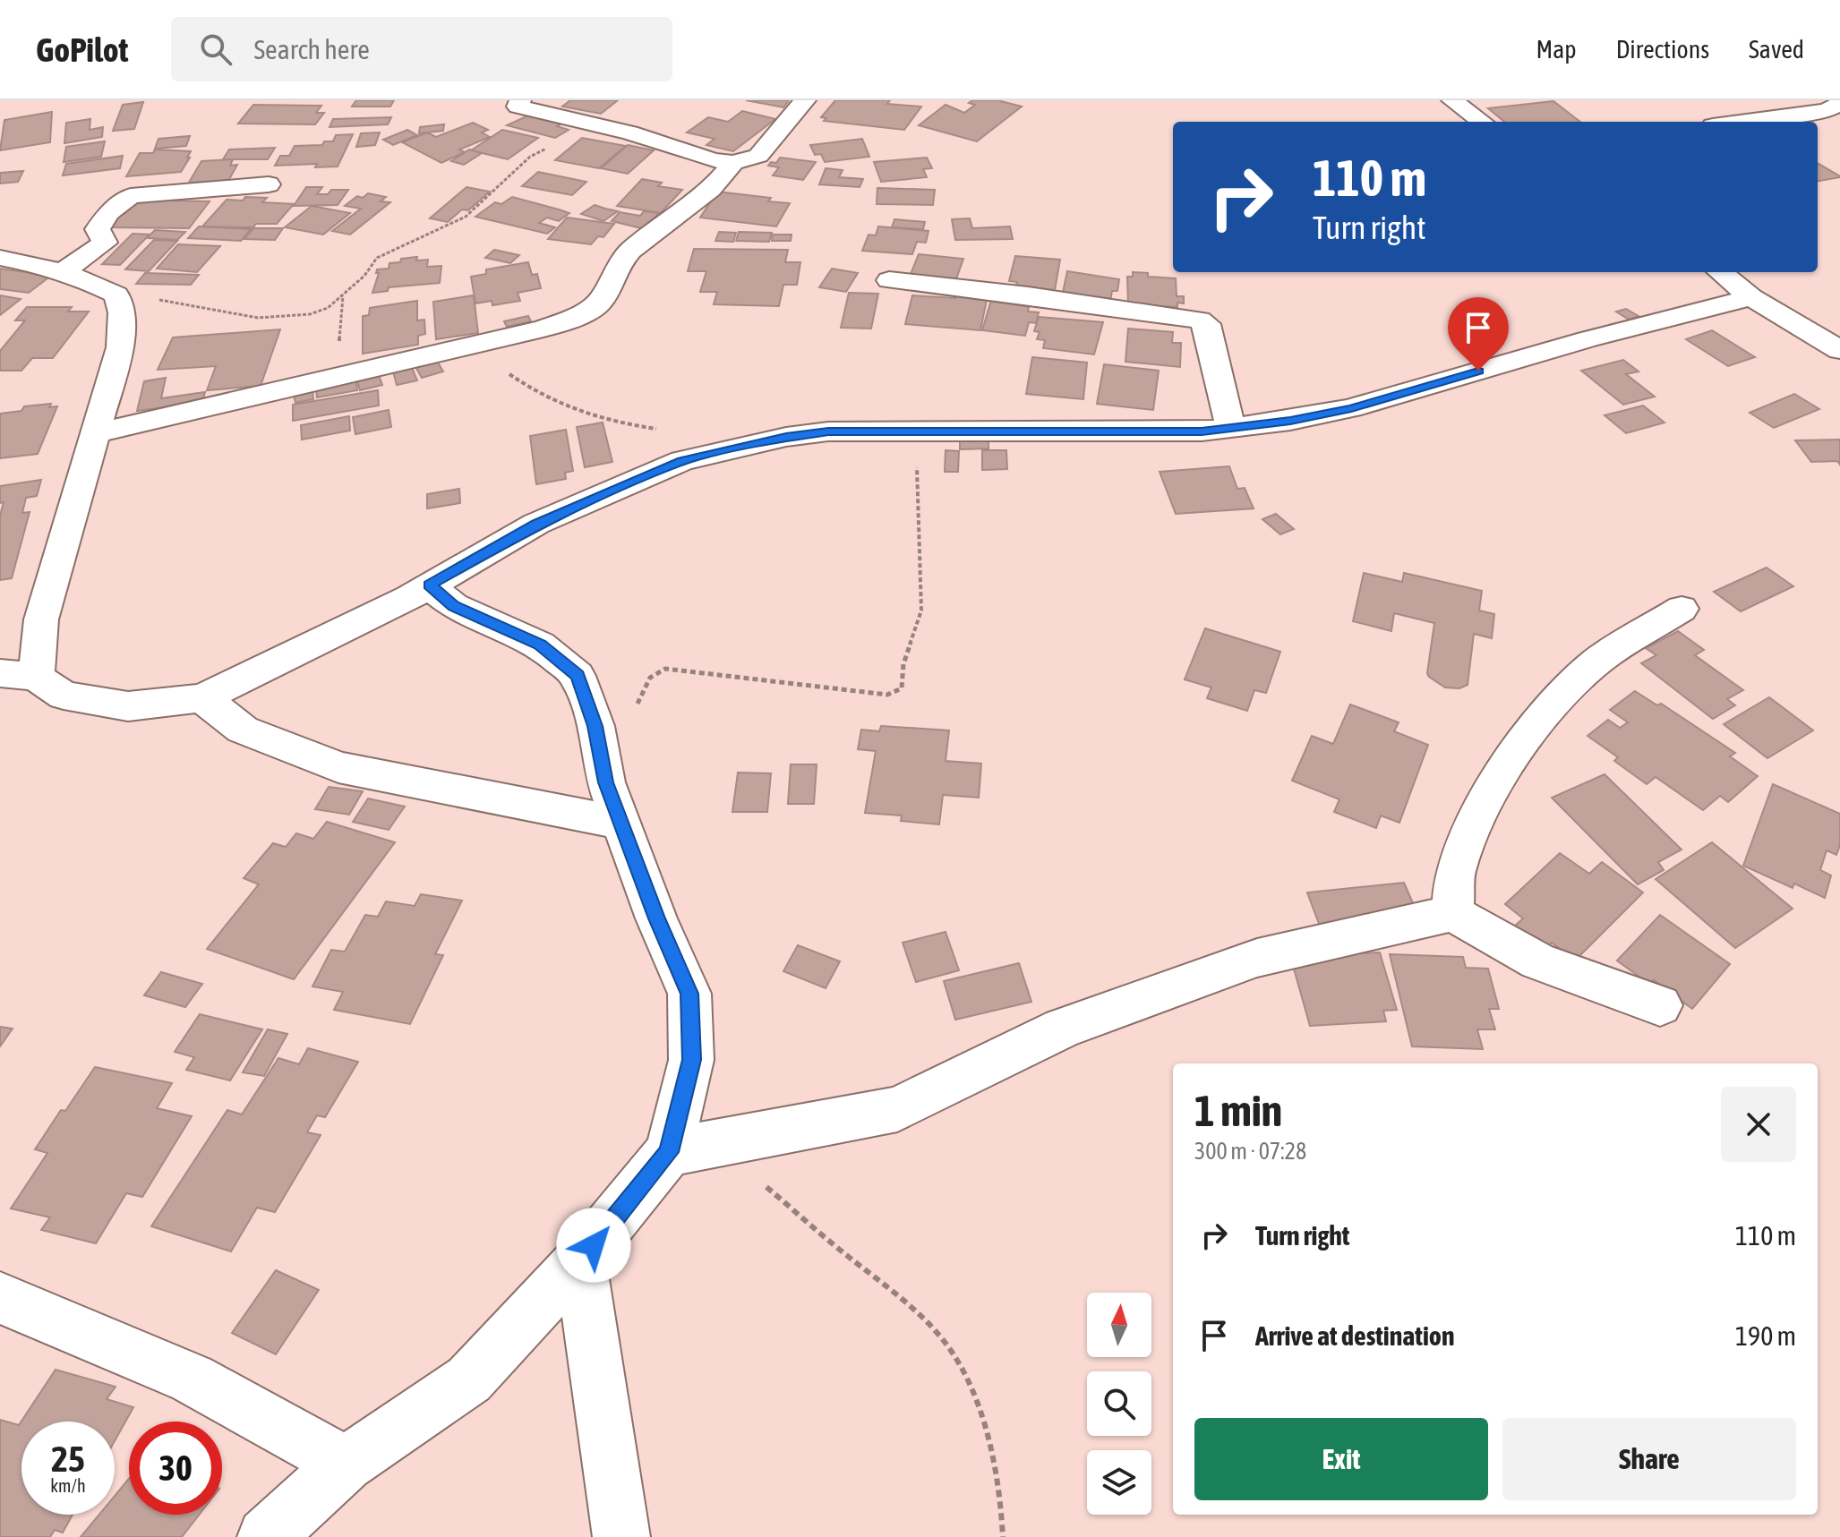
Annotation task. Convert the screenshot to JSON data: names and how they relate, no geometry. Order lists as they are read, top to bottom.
{
  "north": "top",
  "page": {
    "header": "GoPilot",
    "search": "Search here",
    "nav": ["Map", "Directions", "Saved"],
    "turn": ["110 m", "Turn right"],
    "heading": ["1 min", "300 m · 07:28"],
    "list": [
      {
        "name": "Turn right",
        "value": "110 m"
      },
      {
        "name": "Arrive at destination",
        "value": "190 m"
      }
    ],
    "buttons": ["Exit", "Share"],
    "speed": "25 km/h",
    "limit": "30"
  }
}
